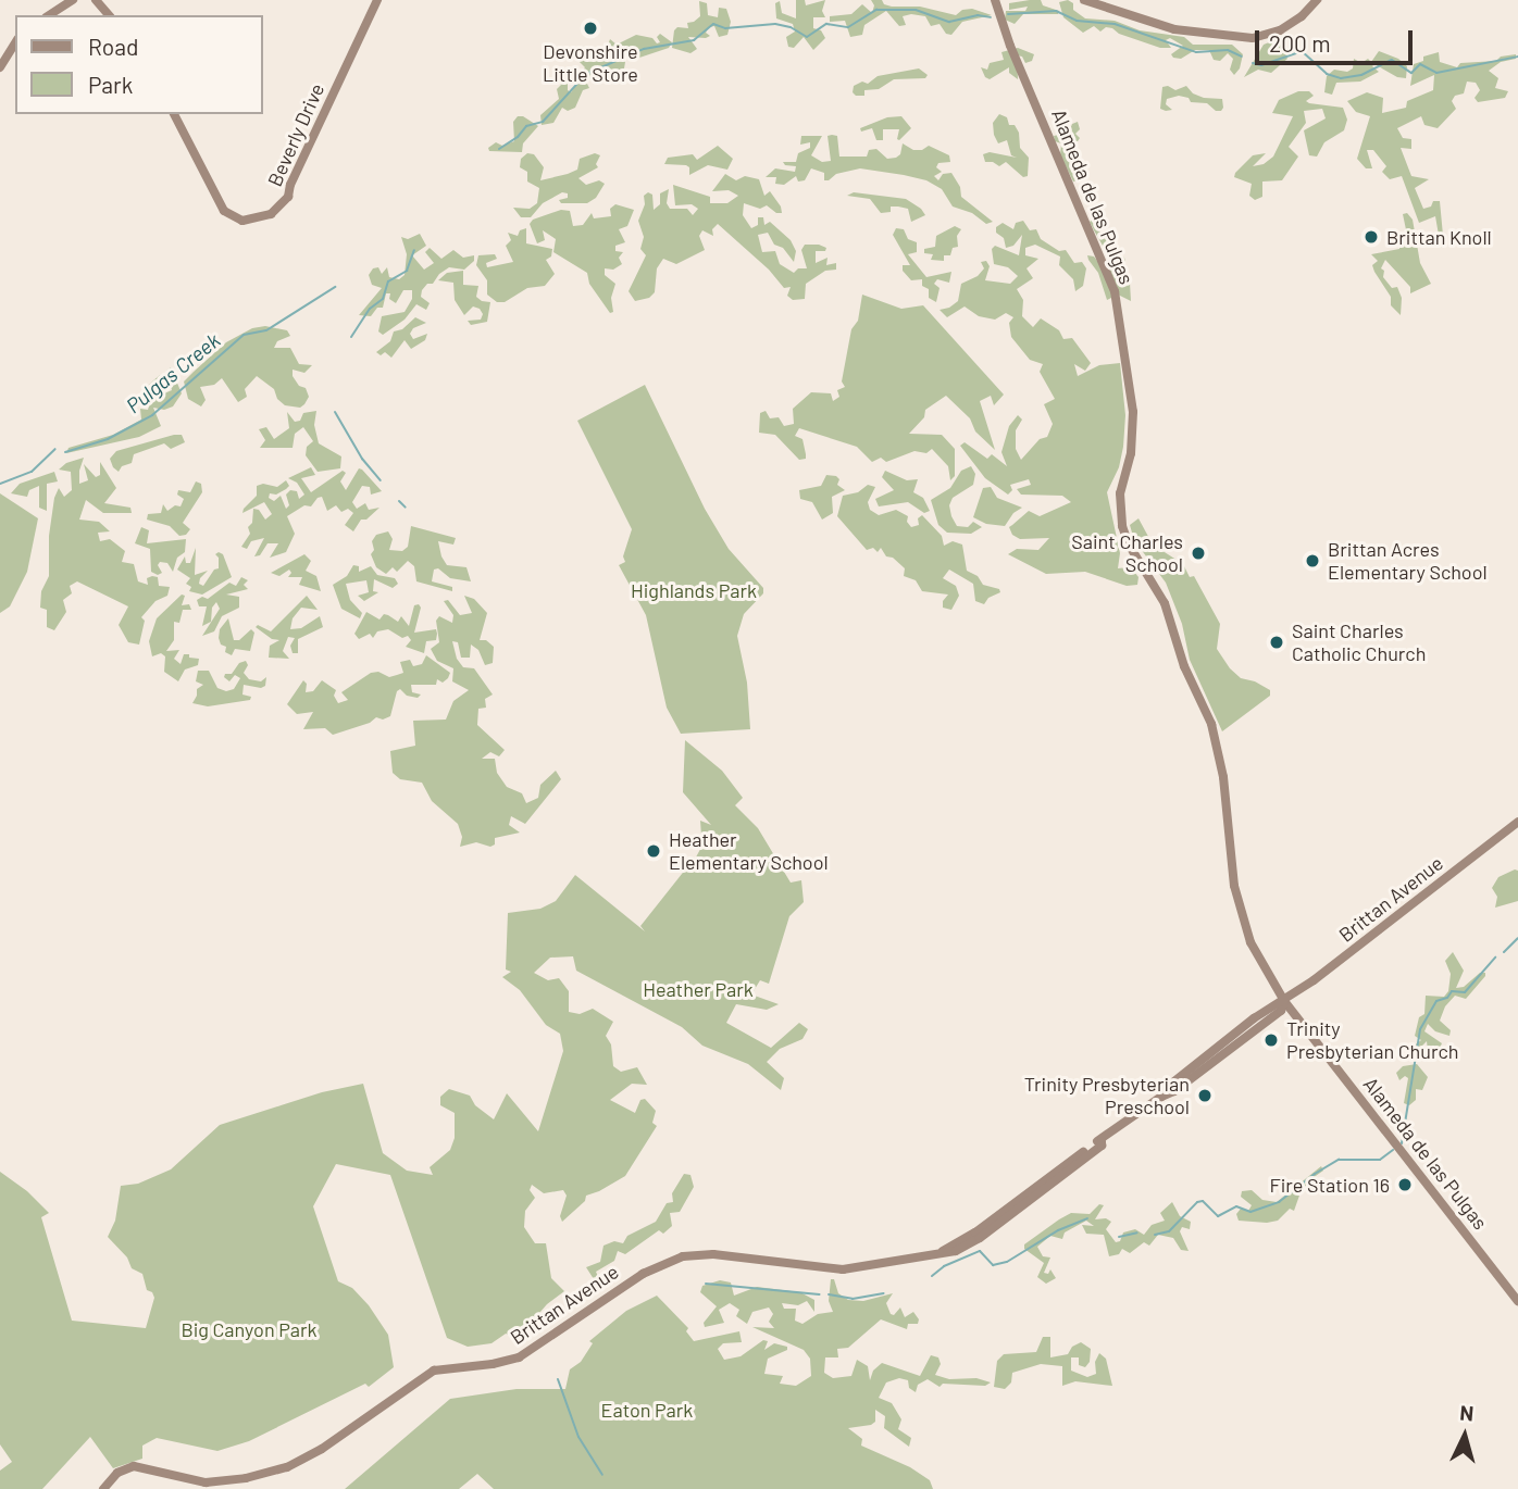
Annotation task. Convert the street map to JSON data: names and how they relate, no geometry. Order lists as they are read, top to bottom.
{
  "streets": {
    "main road": ["Beverly Drive", "Alameda de las Pulgas", "Brittan Avenue"]
  },
  "crossings": [
    ["Alameda de las Pulgas", "Brittan Avenue"]
  ],
  "water": ["Pulgas Creek"],
  "parks": [
    "Highlands Park",
    "Heather Park",
    "Big Canyon Park",
    "Eaton Park"
  ],
  "places": [
    "Devonshire Little Store",
    "Brittan Knoll",
    "Saint Charles School",
    "Brittan Acres Elementary School",
    "Saint Charles Catholic Church",
    "Heather Elementary School",
    "Trinity Presbyterian Church",
    "Trinity Presbyterian Preschool",
    "Fire Station 16"
  ],
  "legend": ["Road", "Park"],
  "scale_bar": "200 m",
  "north": "top"
}
